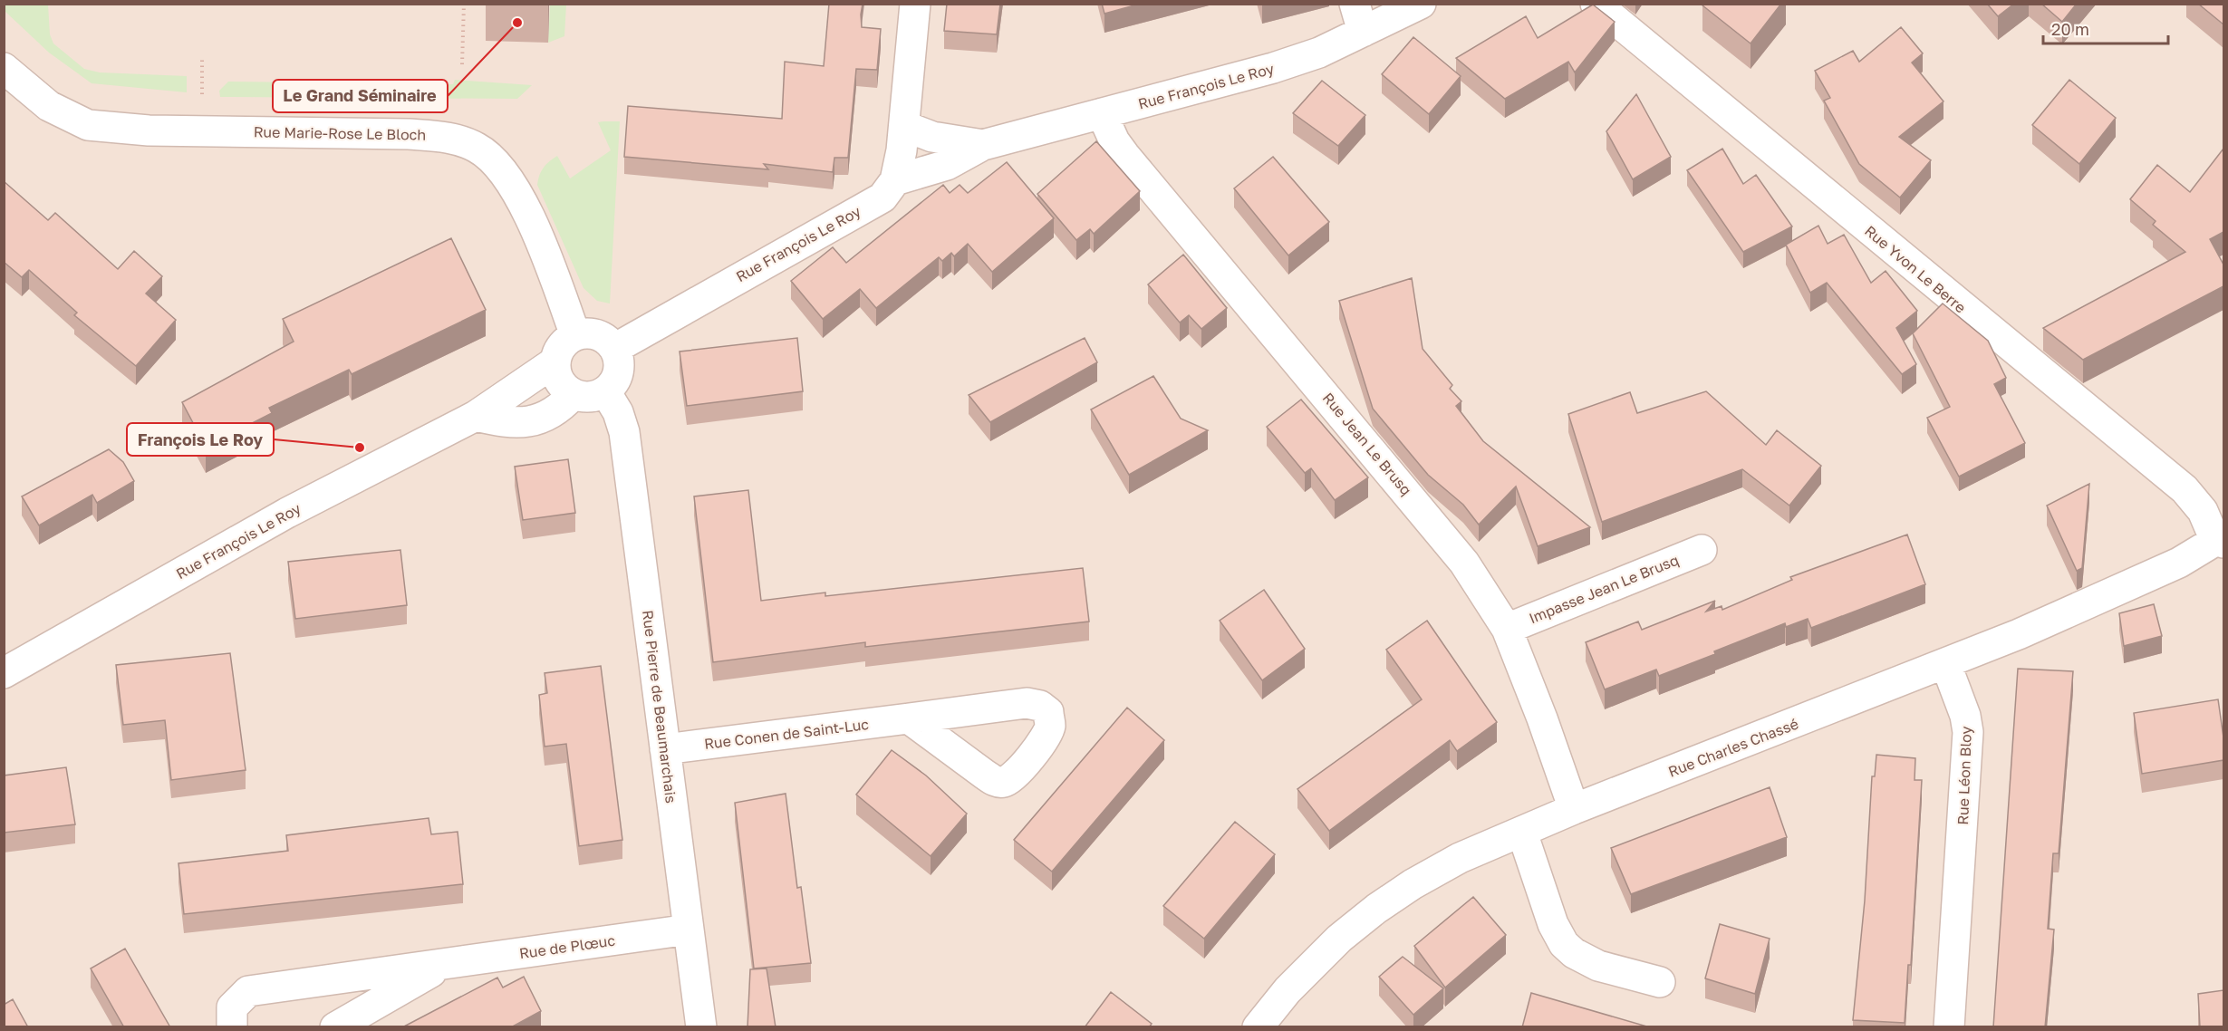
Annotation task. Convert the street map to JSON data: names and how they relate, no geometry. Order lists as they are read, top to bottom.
{
  "streets": {
    "street": [
      "Rue François Le Roy",
      "Rue Marie-Rose Le Bloch",
      "Rue Yvon Le Berre",
      "Rue Jean Le Brusq",
      "Impasse Jean Le Brusq",
      "Rue Pierre de Beaumarchais",
      "Rue Conen de Saint-Luc",
      "Rue Charles Chassé",
      "Rue Léon Bloy",
      "Rue de Plœuc"
    ]
  },
  "crossings": [
    ["Rue François Le Roy", "Rue Marie-Rose Le Bloch"],
    ["Rue François Le Roy", "Rue Jean Le Brusq"],
    ["Rue François Le Roy", "Rue Pierre de Beaumarchais"],
    ["Rue Marie-Rose Le Bloch", "Rue Pierre de Beaumarchais"],
    ["Rue Jean Le Brusq", "Impasse Jean Le Brusq"],
    ["Rue Jean Le Brusq", "Rue Charles Chassé"],
    ["Rue Pierre de Beaumarchais", "Rue Conen de Saint-Luc"],
    ["Rue Pierre de Beaumarchais", "Rue de Plœuc"],
    ["Rue Charles Chassé", "Rue Léon Bloy"]
  ],
  "places": ["Le Grand Séminaire", "François Le Roy"],
  "scale_bar": "20 m"
}
